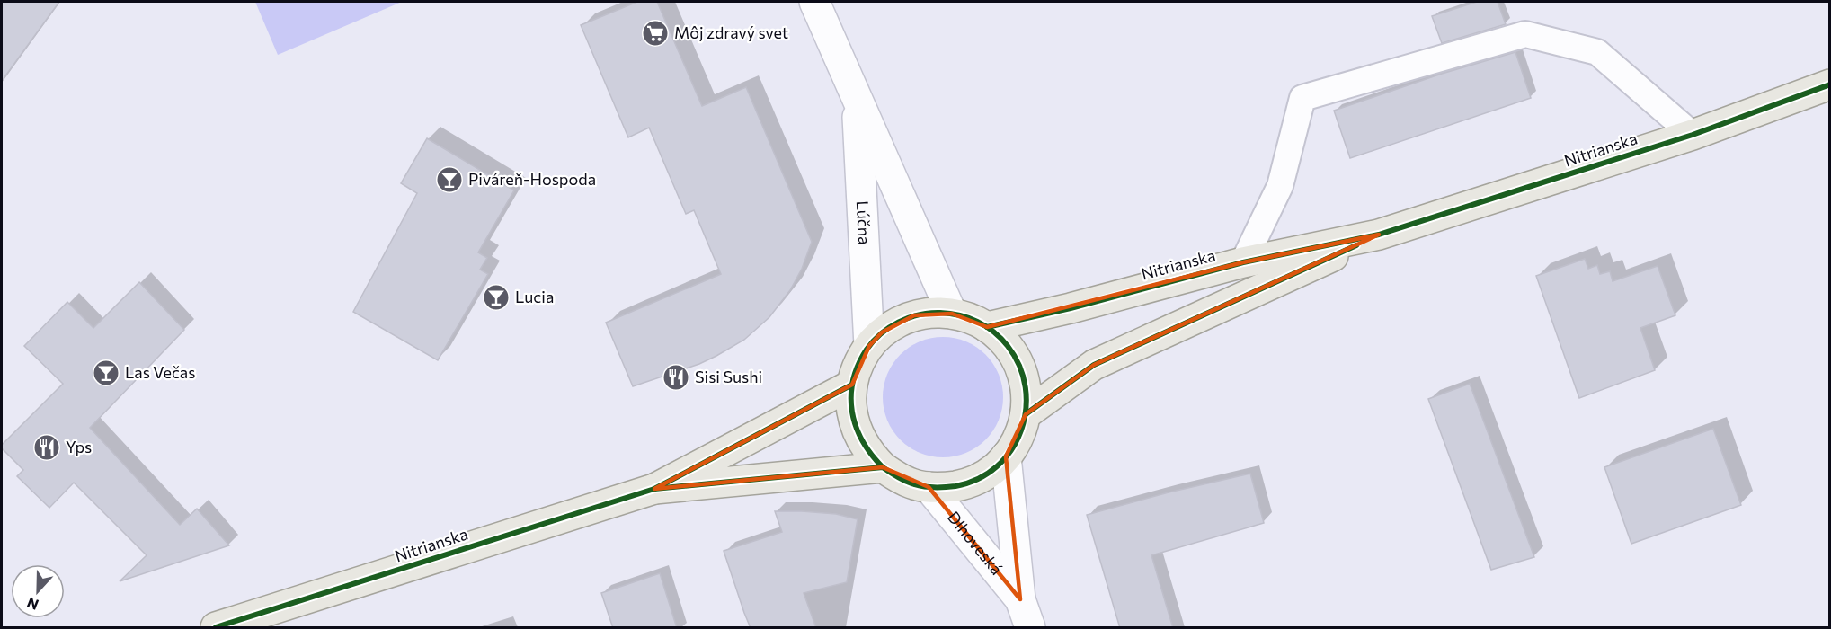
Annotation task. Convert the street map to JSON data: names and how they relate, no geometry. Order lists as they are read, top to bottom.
{
  "streets": {
    "main road": ["Nitrianska"],
    "street": ["Lúčna", "Dlhoveská"]
  },
  "crossings": [
    ["Nitrianska", "Lúčna"],
    ["Nitrianska", "Dlhoveská"],
    ["Lúčna", "Dlhoveská"]
  ],
  "places": {
    "supermarket": ["Môj zdravý svet"],
    "bar": ["Piváreň-Hospoda", "Lucia", "Las Večas"],
    "restaurant": ["Sisi Sushi", "Yps"]
  },
  "north": "bottom"
}
